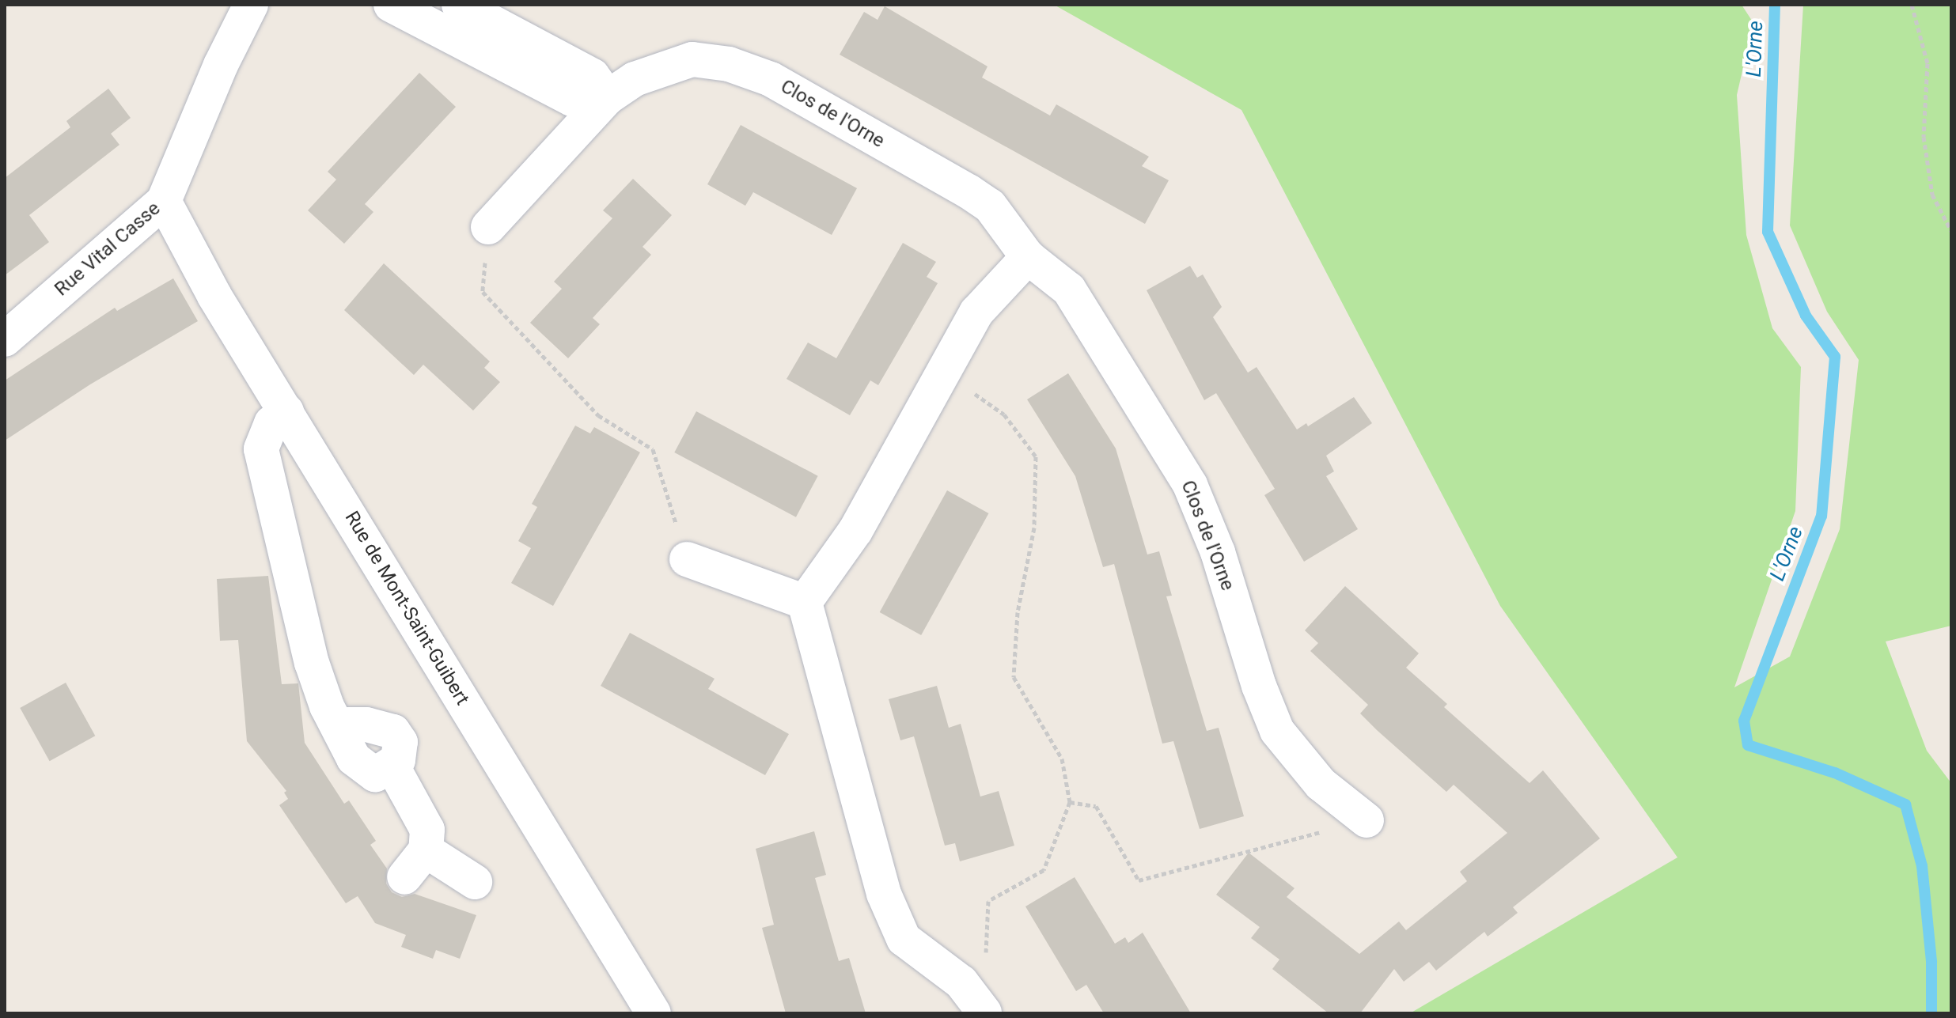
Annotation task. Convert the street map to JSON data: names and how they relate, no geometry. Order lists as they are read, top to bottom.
{
  "streets": {
    "street": ["Clos de l'Orne", "Rue Vital Casse", "Rue de Mont-Saint-Guibert"]
  },
  "crossings": [
    ["Rue Vital Casse", "Rue de Mont-Saint-Guibert"]
  ],
  "water": ["L'Orne"]
}
